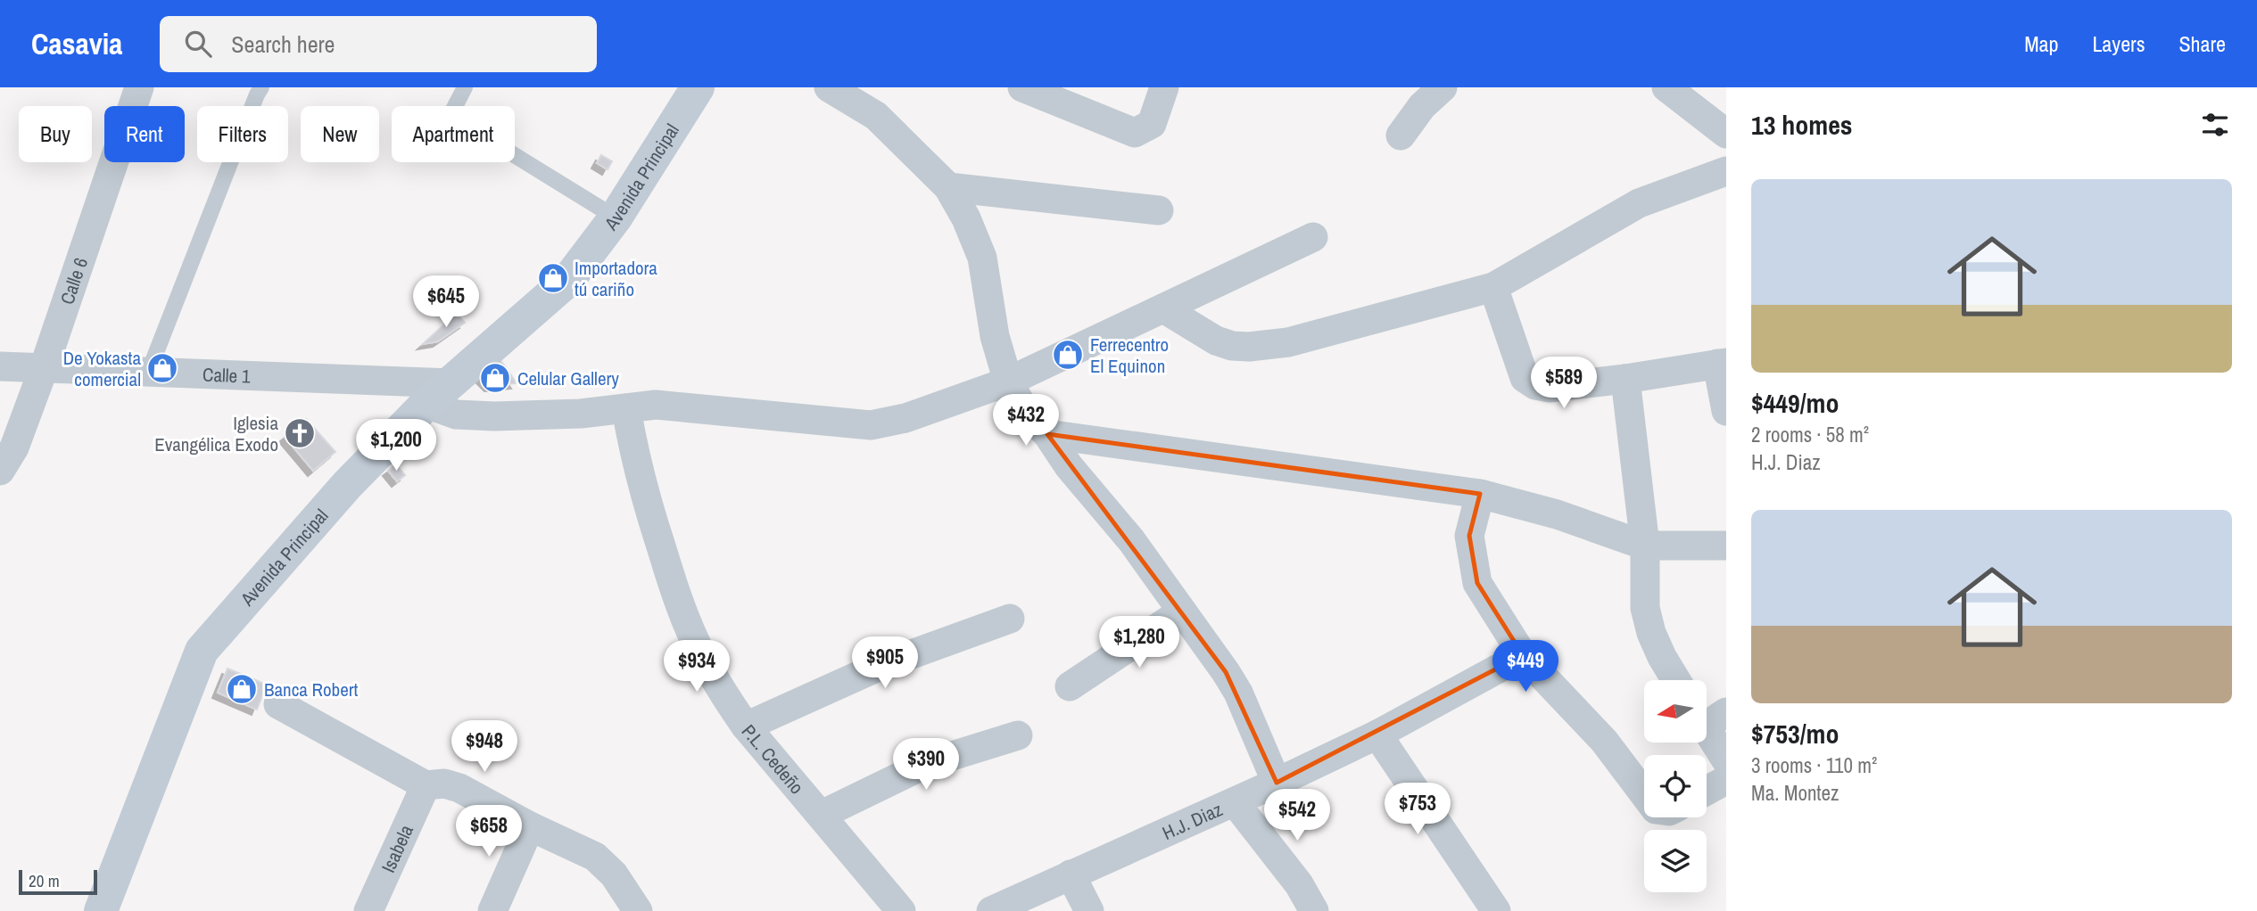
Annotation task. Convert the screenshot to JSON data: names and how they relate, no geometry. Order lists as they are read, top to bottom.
{
  "streets": {
    "street": [
      "Avenida Principal",
      "Calle 6",
      "Calle 1",
      "P.L. Cedeño",
      "H.J. Diaz",
      "Isabela"
    ]
  },
  "crossings": [
    ["Avenida Principal", "Calle 1"],
    ["Calle 6", "Calle 1"],
    ["Calle 1", "P.L. Cedeño"]
  ],
  "places": {
    "shop": [
      "Importadora tú cariño",
      "Ferrecentro El Equinon",
      "De Yokasta comercial",
      "Celular Gallery",
      "Banca Robert"
    ],
    "church": ["Iglesia Evangélica Exodo"]
  },
  "scale_bar": "20 m",
  "north": "left",
  "page": {
    "header": "Casavia",
    "search": "Search here",
    "nav": ["Map", "Layers", "Share"],
    "heading": "13 homes",
    "chip": [
      "Buy",
      "Rent",
      "Filters",
      "New",
      "Apartment"
    ],
    "list": [
      {
        "name": "$449/mo",
        "note": "2 rooms · 58 m² · H.J. Diaz"
      },
      {
        "name": "$753/mo",
        "note": "3 rooms · 110 m² · Ma. Montez"
      }
    ],
    "price": [
      "$645",
      "$589",
      "$432",
      "$1,200",
      "$1,280",
      "$905",
      "$934",
      "$449",
      "$948",
      "$390",
      "$753",
      "$542",
      "$658"
    ],
    "scale": "20 m"
  }
}
